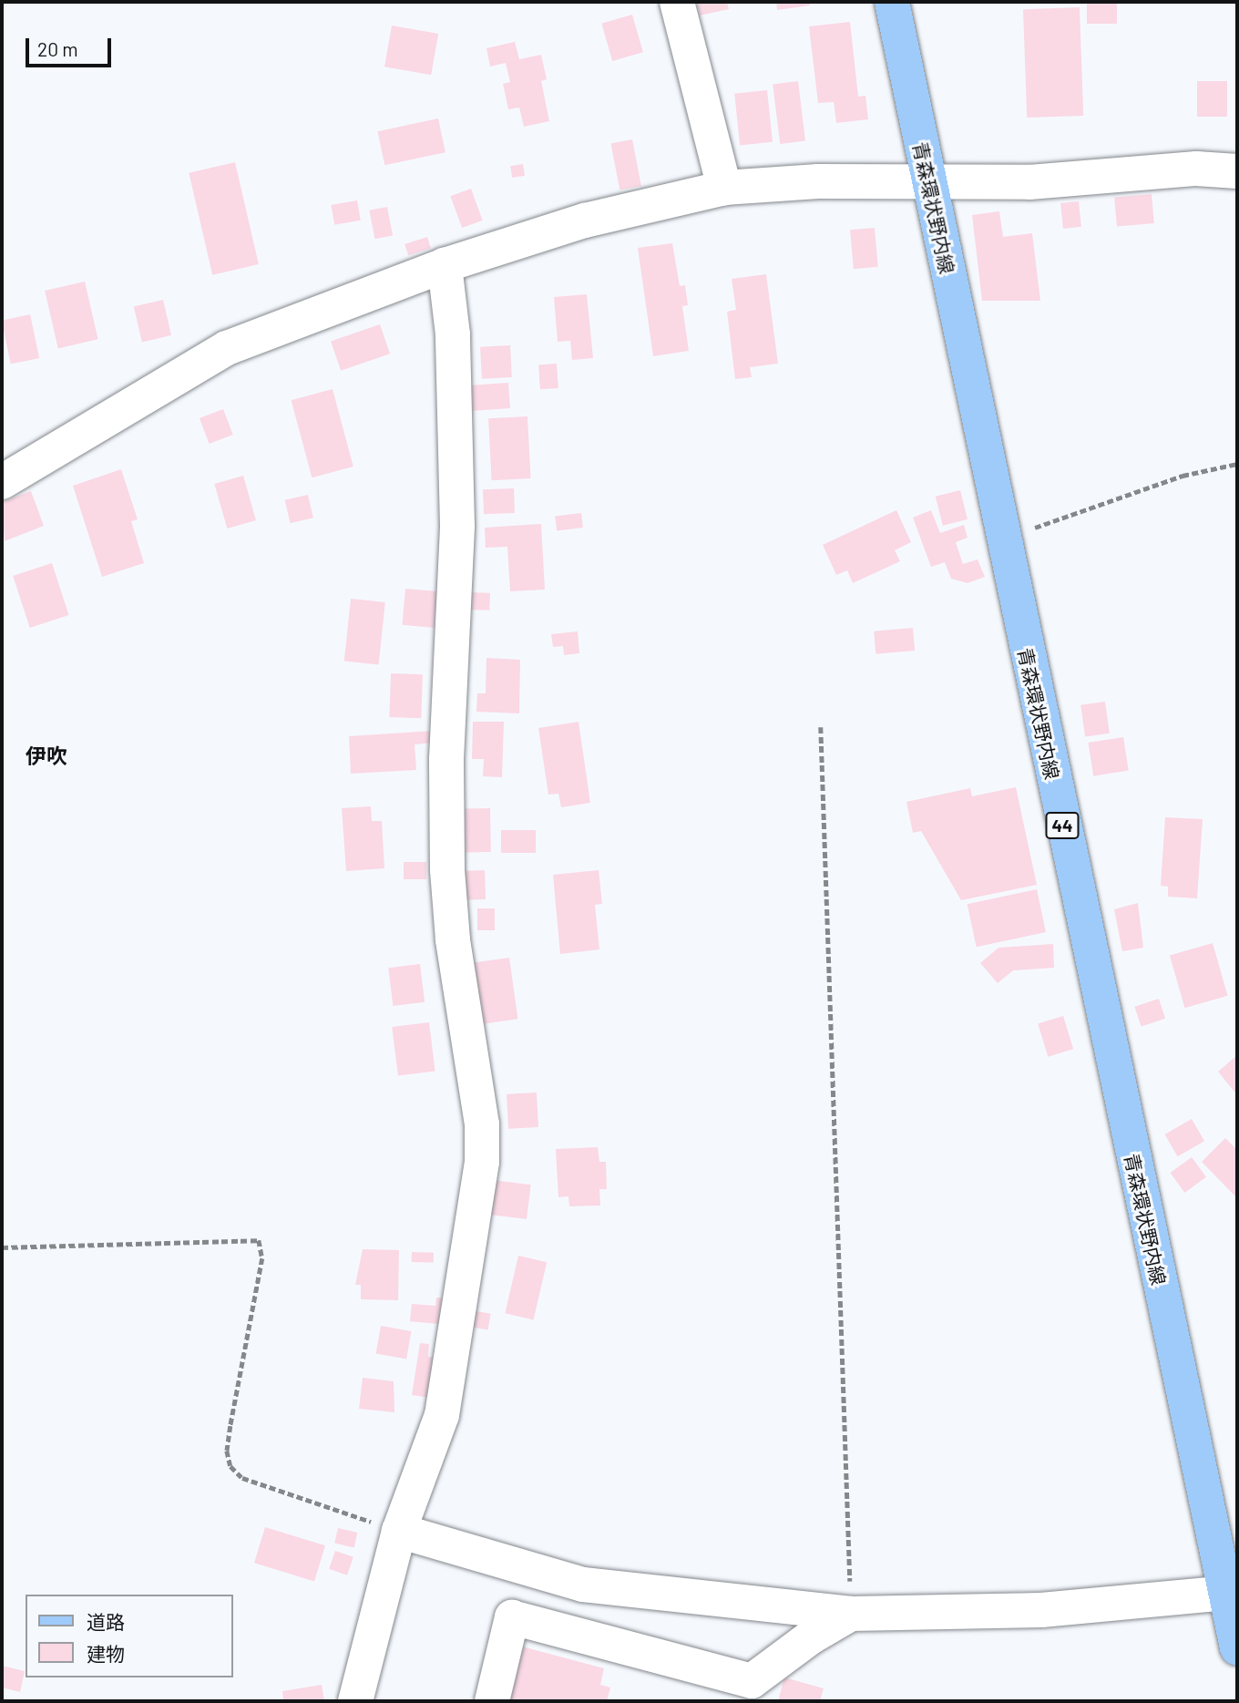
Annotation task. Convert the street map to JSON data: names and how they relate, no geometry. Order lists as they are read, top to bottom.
{
  "streets": {
    "main road": ["青森環状野内線", "44"]
  },
  "districts": ["伊吹"],
  "legend": ["道路", "建物"],
  "scale_bar": "20 m"
}
